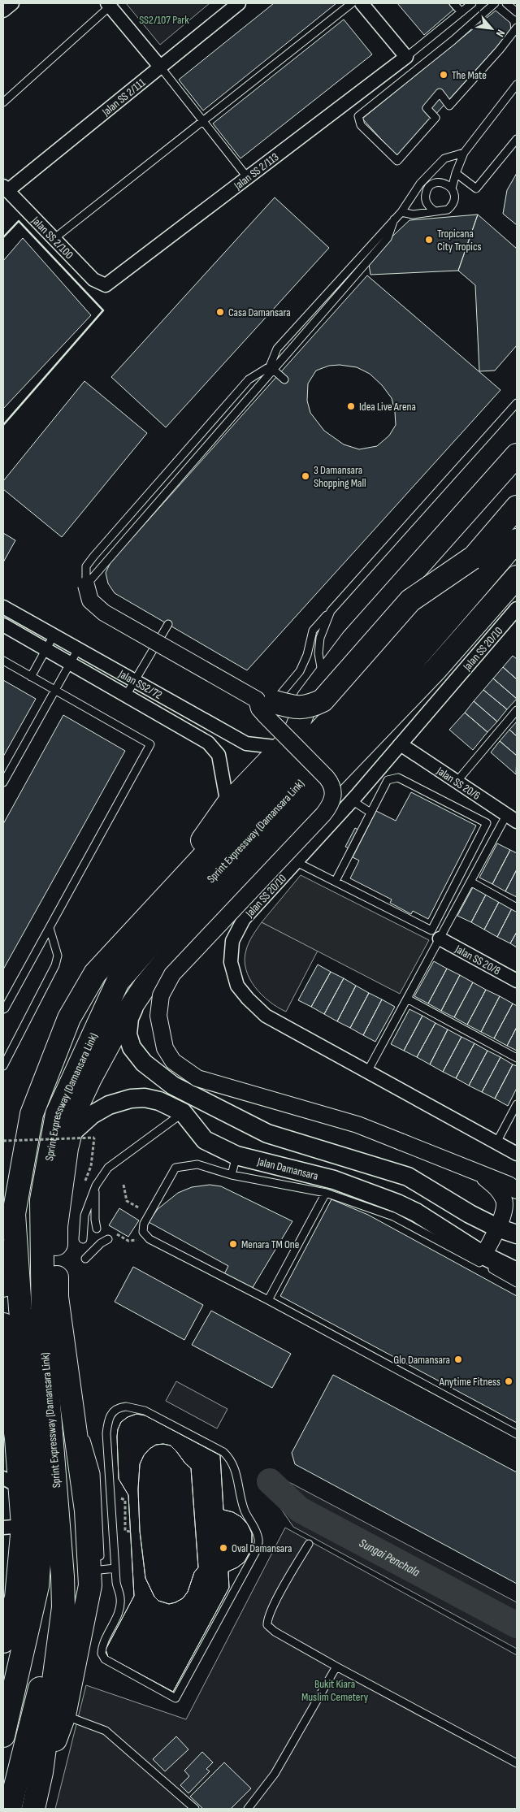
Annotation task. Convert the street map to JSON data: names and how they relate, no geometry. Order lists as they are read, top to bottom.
{
  "streets": {
    "highway": ["Sprint Expressway (Damansara Link)"],
    "main road": ["Jalan Damansara"],
    "street": [
      "Jalan SS 2/111",
      "Jalan SS 2/113",
      "Jalan SS 2/100",
      "Jalan SS 20/10",
      "Jalan SS2/72",
      "Jalan SS 20/6",
      "Jalan SS 20/8"
    ]
  },
  "crossings": [
    ["Jalan SS 2/111", "Jalan SS 2/100"],
    ["Jalan SS 2/113", "Jalan SS 2/100"],
    ["Jalan SS 20/10", "Jalan SS 20/6"]
  ],
  "water": ["Sungai Penchala"],
  "parks": ["SS2/107 Park", "Bukit Kiara Muslim Cemetery"],
  "places": [
    "The Mate",
    "Tropicana City Tropics",
    "Casa Damansara",
    "Idea Live Arena",
    "3 Damansara Shopping Mall",
    "Menara TM One",
    "Glo Damansara",
    "Anytime Fitness",
    "Oval Damansara"
  ],
  "north": "bottom right"
}
